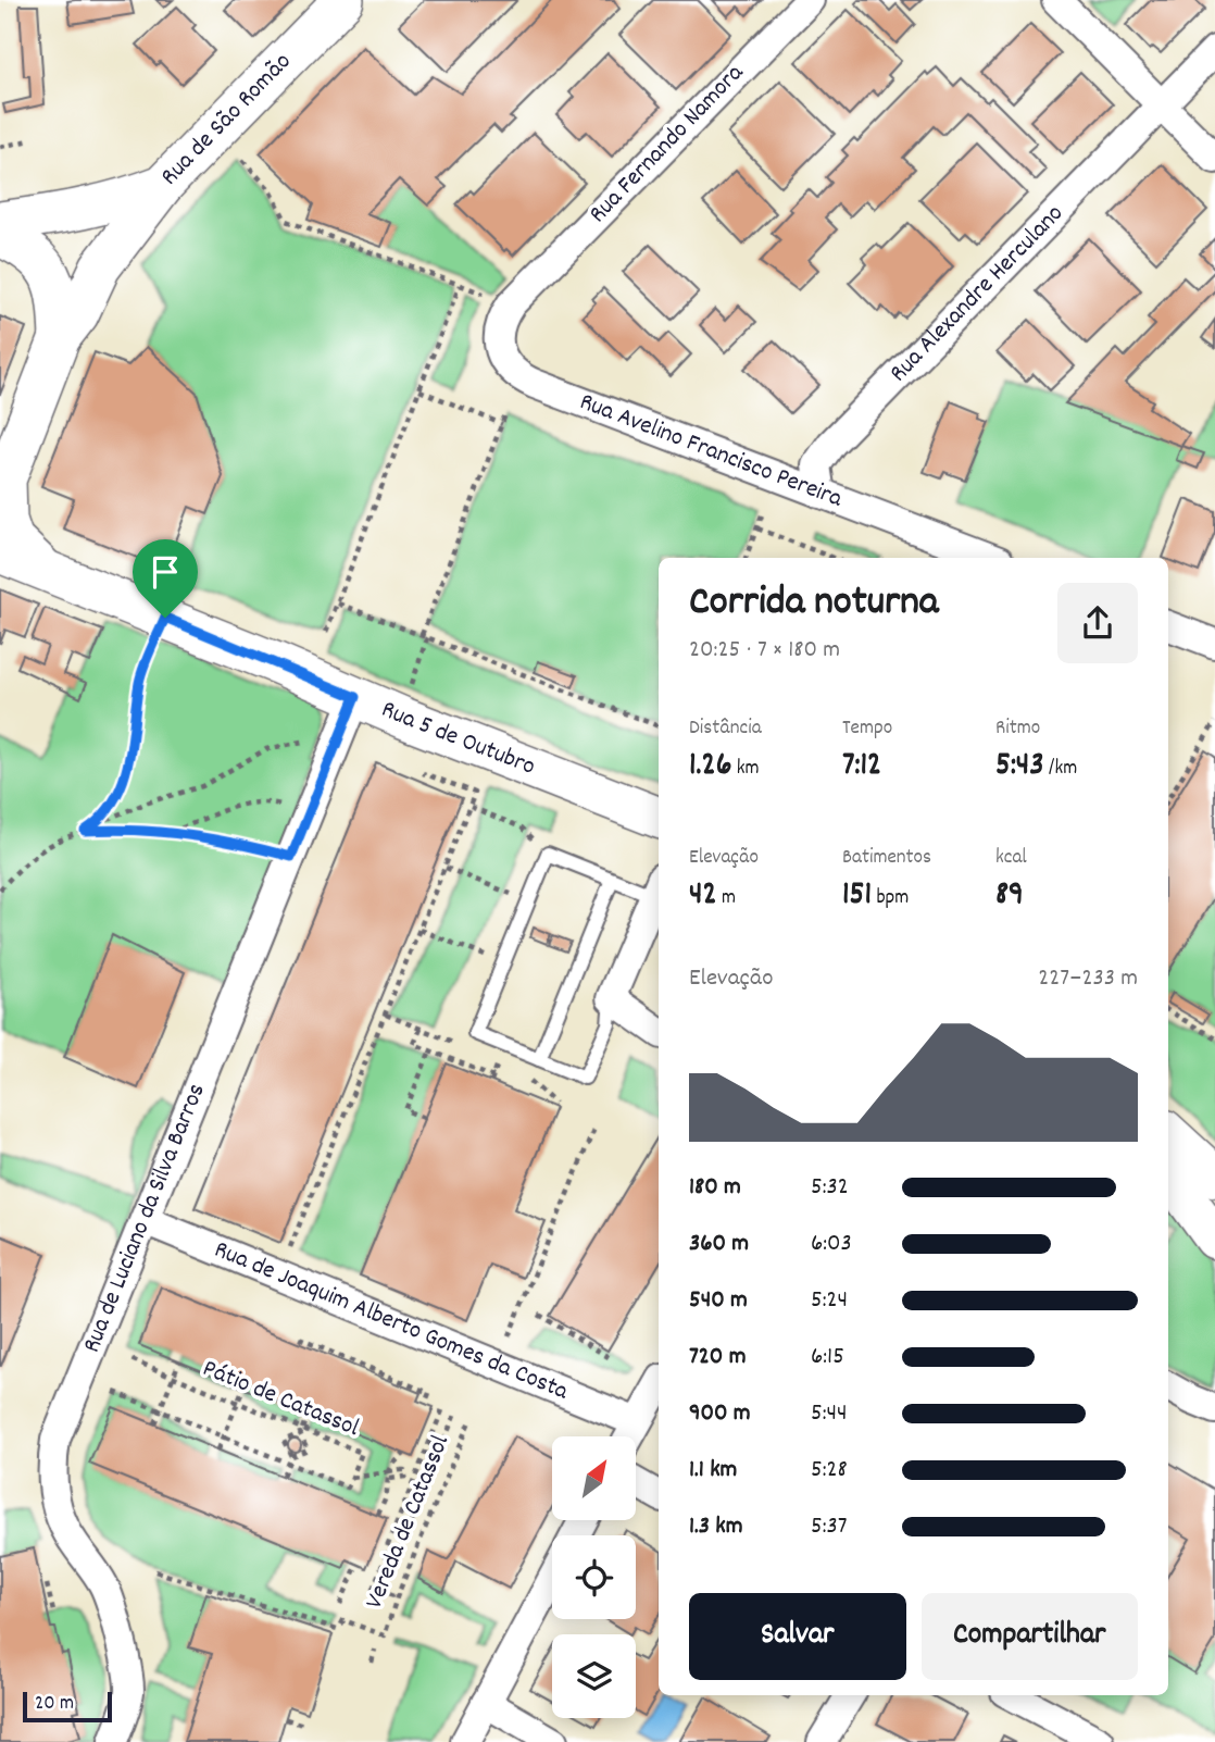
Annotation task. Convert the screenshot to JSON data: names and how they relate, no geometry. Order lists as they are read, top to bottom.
{
  "streets": {
    "main road": ["Rua de São Romão", "Rua 5 de Outubro"],
    "street": [
      "Rua Fernando Namora",
      "Rua Alexandre Herculano",
      "Rua Avelino Francisco Pereira",
      "Rua de Luciano da Silva Barros",
      "Rua de Joaquim Alberto Gomes da Costa"
    ],
    "path": ["Pátio de Catassol", "Vereda de Catassol"]
  },
  "crossings": [
    ["Rua Fernando Namora", "Rua Avelino Francisco Pereira"],
    ["Rua Alexandre Herculano", "Rua Avelino Francisco Pereira"],
    ["Rua 5 de Outubro", "Rua de Luciano da Silva Barros"],
    ["Rua de Luciano da Silva Barros", "Rua de Joaquim Alberto Gomes da Costa"]
  ],
  "scale_bar": "20 m",
  "north": "top right",
  "page": {
    "heading": ["Corrida noturna", "20:25 · 7 × 180 m"],
    "stats": [
      ["Distância", "1.26 km"],
      ["Tempo", "7:12"],
      ["Ritmo", "5:43 /km"],
      ["Elevação", "42 m"],
      ["Batimentos", "151 bpm"],
      ["kcal", "89"]
    ],
    "chart": ["Elevação", "227–233 m"],
    "list": [
      {
        "name": "180 m",
        "note": "5:32"
      },
      {
        "name": "360 m",
        "note": "6:03"
      },
      {
        "name": "540 m",
        "note": "5:24"
      },
      {
        "name": "720 m",
        "note": "6:15"
      },
      {
        "name": "900 m",
        "note": "5:44"
      },
      {
        "name": "1.1 km",
        "note": "5:28"
      },
      {
        "name": "1.3 km",
        "note": "5:37"
      }
    ],
    "buttons": ["Salvar", "Compartilhar"],
    "scale": "20 m"
  }
}
